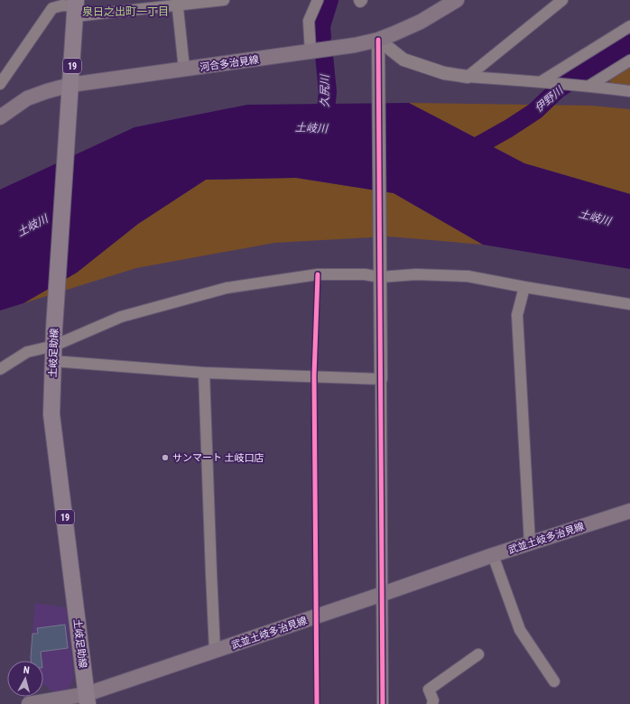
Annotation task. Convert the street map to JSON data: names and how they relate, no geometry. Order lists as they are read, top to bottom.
{
  "streets": {
    "main road": [
      "河合多治見線",
      "19",
      "土岐足助線",
      "武並土岐多治見線"
    ]
  },
  "crossings": [
    ["河合多治見線", "土岐足助線"],
    ["土岐足助線", "武並土岐多治見線"]
  ],
  "districts": ["泉日之出町一丁目"],
  "water": ["久尻川", "伊野川", "土岐川"],
  "places": ["サンマート 土岐口店"],
  "north": "top"
}
